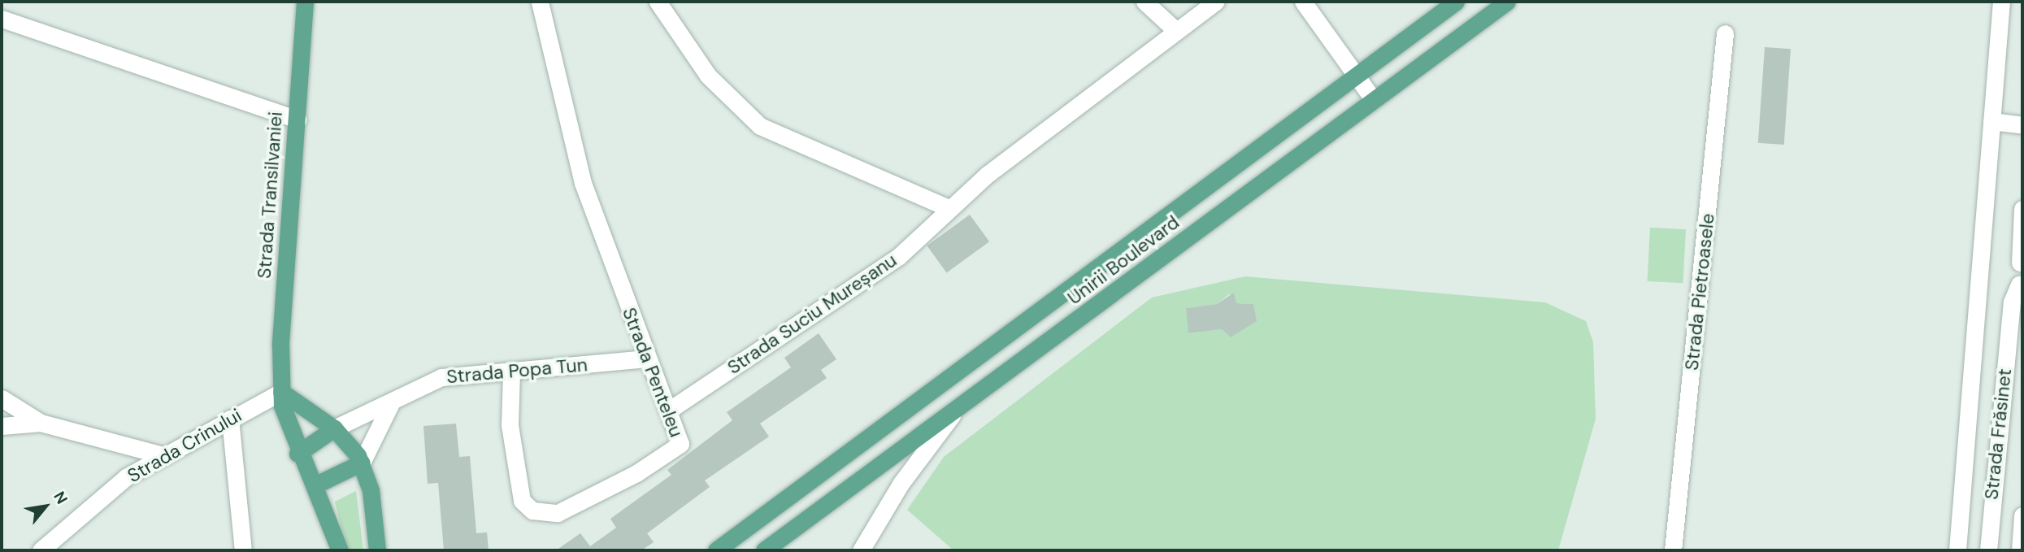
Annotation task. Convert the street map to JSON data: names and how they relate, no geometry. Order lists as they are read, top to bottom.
{
  "streets": {
    "main road": ["Strada Transilvaniei", "Unirii Boulevard"],
    "street": [
      "Strada Pietroasele",
      "Strada Suciu Mureșanu",
      "Strada Popa Tun",
      "Strada Penteleu",
      "Strada Frăsinet",
      "Strada Crinului"
    ]
  },
  "crossings": [
    ["Strada Transilvaniei", "Strada Crinului"],
    ["Strada Suciu Mureșanu", "Strada Penteleu"],
    ["Strada Popa Tun", "Strada Penteleu"]
  ],
  "north": "top right"
}
